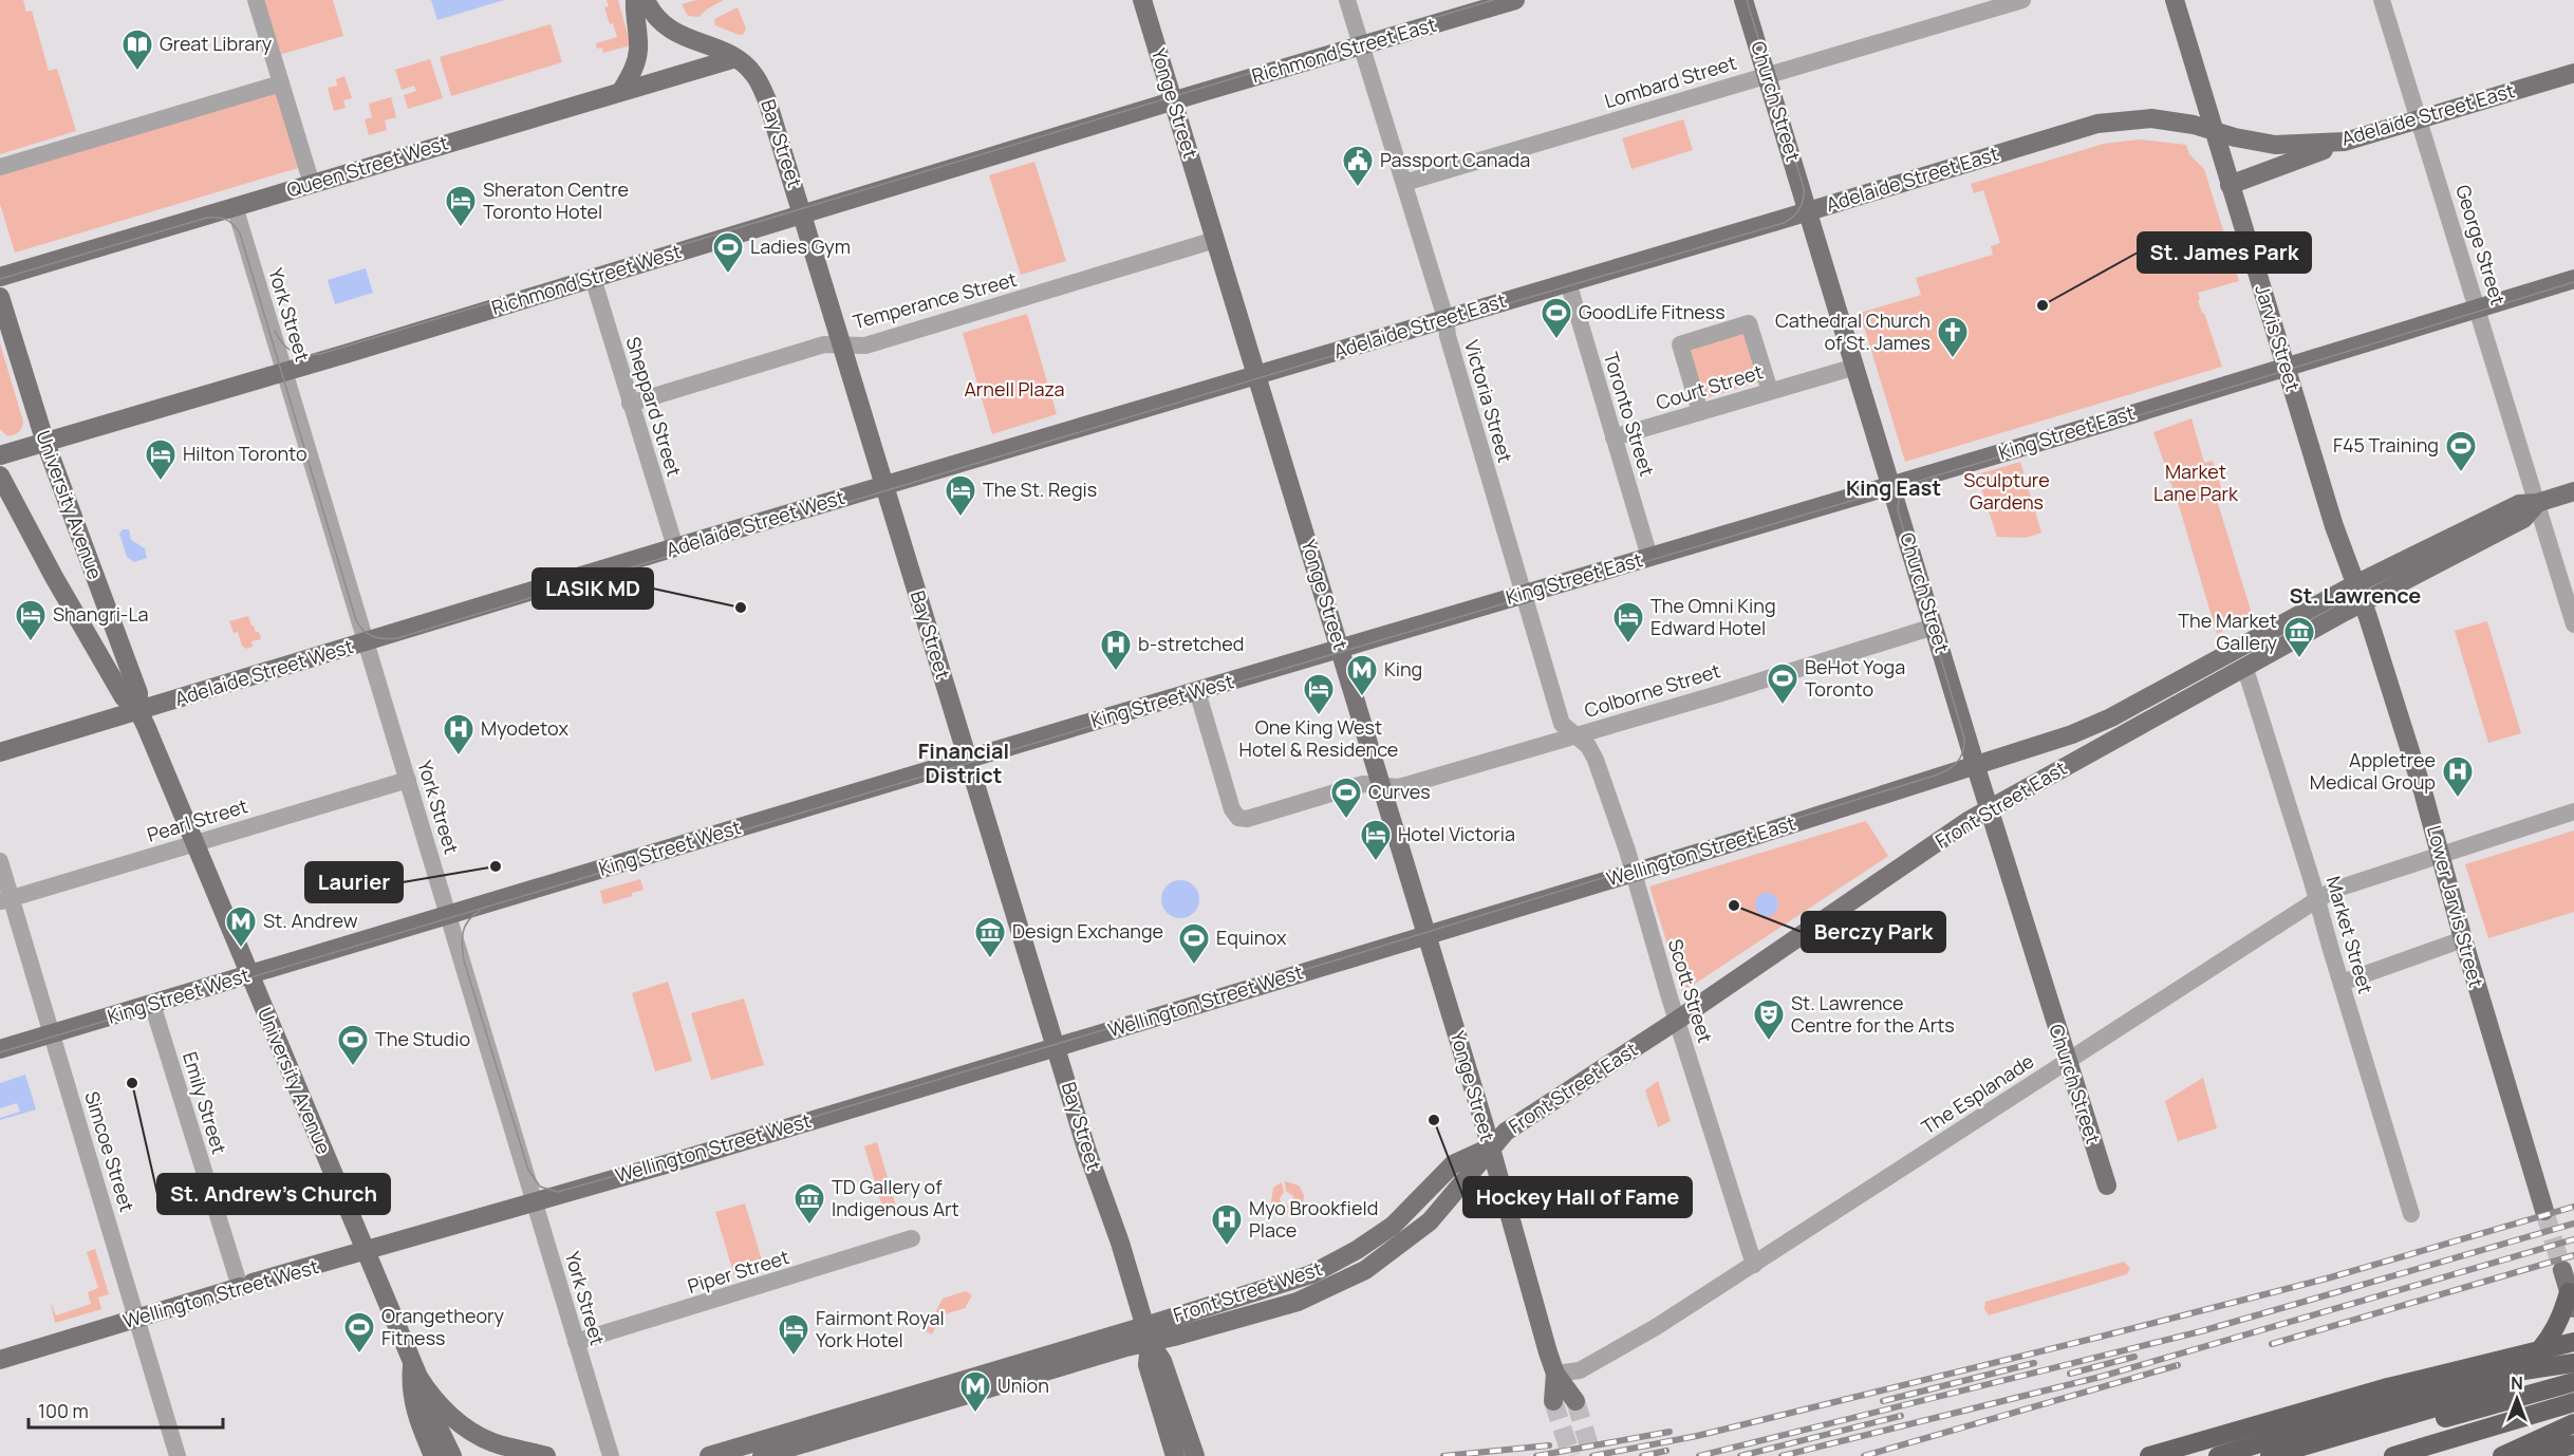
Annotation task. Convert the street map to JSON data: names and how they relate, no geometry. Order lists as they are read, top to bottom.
{
  "streets": {
    "main road": [
      "Richmond Street East",
      "Church Street",
      "Yonge Street",
      "Adelaide Street East",
      "Bay Street",
      "Queen Street West",
      "Richmond Street West",
      "Jarvis Street",
      "King Street East",
      "University Avenue",
      "Adelaide Street West",
      "King Street West",
      "Front Street East",
      "Wellington Street East",
      "Lower Jarvis Street",
      "Wellington Street West",
      "Front Street West"
    ],
    "street": [
      "Lombard Street",
      "George Street",
      "Temperance Street",
      "York Street",
      "Court Street",
      "Victoria Street",
      "Sheppard Street",
      "Toronto Street",
      "Colborne Street",
      "Pearl Street",
      "Market Street",
      "Scott Street",
      "The Esplanade",
      "Emily Street",
      "Simcoe Street",
      "Piper Street"
    ]
  },
  "crossings": [
    ["Richmond Street East", "Yonge Street"],
    ["Richmond Street East", "Richmond Street West"],
    ["Richmond Street East", "Victoria Street"],
    ["Lombard Street", "Church Street"],
    ["Lombard Street", "Victoria Street"],
    ["Church Street", "Adelaide Street East"],
    ["Church Street", "Court Street"],
    ["Church Street", "King Street East"],
    ["Church Street", "Colborne Street"],
    ["Church Street", "Front Street East"],
    ["Church Street", "Wellington Street East"],
    ["Church Street", "The Esplanade"],
    ["Yonge Street", "Adelaide Street East"],
    ["Yonge Street", "Richmond Street West"],
    ["Yonge Street", "Temperance Street"],
    ["Yonge Street", "King Street East"],
    ["Yonge Street", "Adelaide Street West"],
    ["Yonge Street", "Colborne Street"],
    ["Yonge Street", "King Street West"],
    ["Yonge Street", "Front Street East"],
    ["Yonge Street", "Wellington Street East"],
    ["Yonge Street", "Wellington Street West"],
    ["Yonge Street", "The Esplanade"],
    ["Yonge Street", "Front Street West"],
    ["Adelaide Street East", "George Street"],
    ["Adelaide Street East", "Jarvis Street"],
    ["Adelaide Street East", "Victoria Street"],
    ["Adelaide Street East", "Toronto Street"],
    ["Adelaide Street East", "Adelaide Street West"],
    ["Bay Street", "Queen Street West"],
    ["Bay Street", "Richmond Street West"],
    ["Bay Street", "Temperance Street"],
    ["Bay Street", "Adelaide Street West"],
    ["Bay Street", "King Street West"],
    ["Bay Street", "Wellington Street West"],
    ["Bay Street", "Front Street West"],
    ["Queen Street West", "York Street"],
    ["George Street", "King Street East"],
    ["George Street", "Front Street East"],
    ["Richmond Street West", "York Street"],
    ["Richmond Street West", "Sheppard Street"],
    ["Richmond Street West", "University Avenue"],
    ["Temperance Street", "Sheppard Street"],
    ["York Street", "Adelaide Street West"],
    ["York Street", "King Street West"],
    ["York Street", "Pearl Street"],
    ["York Street", "Wellington Street West"],
    ["York Street", "Piper Street"],
    ["Jarvis Street", "King Street East"],
    ["Jarvis Street", "Front Street East"],
    ["Jarvis Street", "Lower Jarvis Street"],
    ["Court Street", "Toronto Street"],
    ["Victoria Street", "King Street East"],
    ["Victoria Street", "Colborne Street"],
    ["Victoria Street", "Scott Street"],
    ["Sheppard Street", "Adelaide Street West"],
    ["Toronto Street", "King Street East"],
    ["King Street East", "King Street West"],
    ["University Avenue", "Adelaide Street West"],
    ["University Avenue", "King Street West"],
    ["University Avenue", "Pearl Street"],
    ["University Avenue", "Wellington Street West"],
    ["Colborne Street", "King Street West"],
    ["Colborne Street", "Scott Street"],
    ["King Street West", "Emily Street"],
    ["King Street West", "Simcoe Street"],
    ["Front Street East", "Wellington Street East"],
    ["Front Street East", "Lower Jarvis Street"],
    ["Front Street East", "Market Street"],
    ["Front Street East", "Scott Street"],
    ["Front Street East", "Front Street West"],
    ["Pearl Street", "Simcoe Street"],
    ["Wellington Street East", "Scott Street"],
    ["Wellington Street East", "Wellington Street West"],
    ["Lower Jarvis Street", "The Esplanade"],
    ["Market Street", "The Esplanade"],
    ["Scott Street", "The Esplanade"],
    ["Wellington Street West", "Emily Street"],
    ["Wellington Street West", "Simcoe Street"]
  ],
  "districts": ["King East", "St. Lawrence", "Financial District"],
  "parks": ["Arnell Plaza", "Market Lane Park", "Sculpture Gardens"],
  "places": {
    "library": ["Great Library"],
    "public building": ["Passport Canada"],
    "hotel": [
      "Sheraton Centre Toronto Hotel",
      "Hilton Toronto",
      "The St. Regis",
      "Shangri-La",
      "The Omni King Edward Hotel",
      "One King West Hotel & Residence",
      "Hotel Victoria",
      "Fairmont Royal York Hotel"
    ],
    "sports": [
      "Ladies Gym",
      "GoodLife Fitness",
      "F45 Training",
      "BeHot Yoga Toronto",
      "Curves",
      "Equinox",
      "The Studio",
      "Orangetheory Fitness"
    ],
    "other": [
      "St. James Park",
      "LASIK MD",
      "Laurier",
      "Berczy Park",
      "St. Andrew's Church",
      "Hockey Hall of Fame"
    ],
    "church": ["Cathedral Church of St. James"],
    "museum": ["The Market Gallery", "Design Exchange", "TD Gallery of Indigenous Art"],
    "hospital": [
      "b-stretched",
      "Myodetox",
      "Appletree Medical Group",
      "Myo Brookfield Place"
    ],
    "metro station": ["King", "St. Andrew", "Union"],
    "theatre": ["St. Lawrence Centre for the Arts"]
  },
  "scale_bar": "100 m",
  "north": "top"
}
